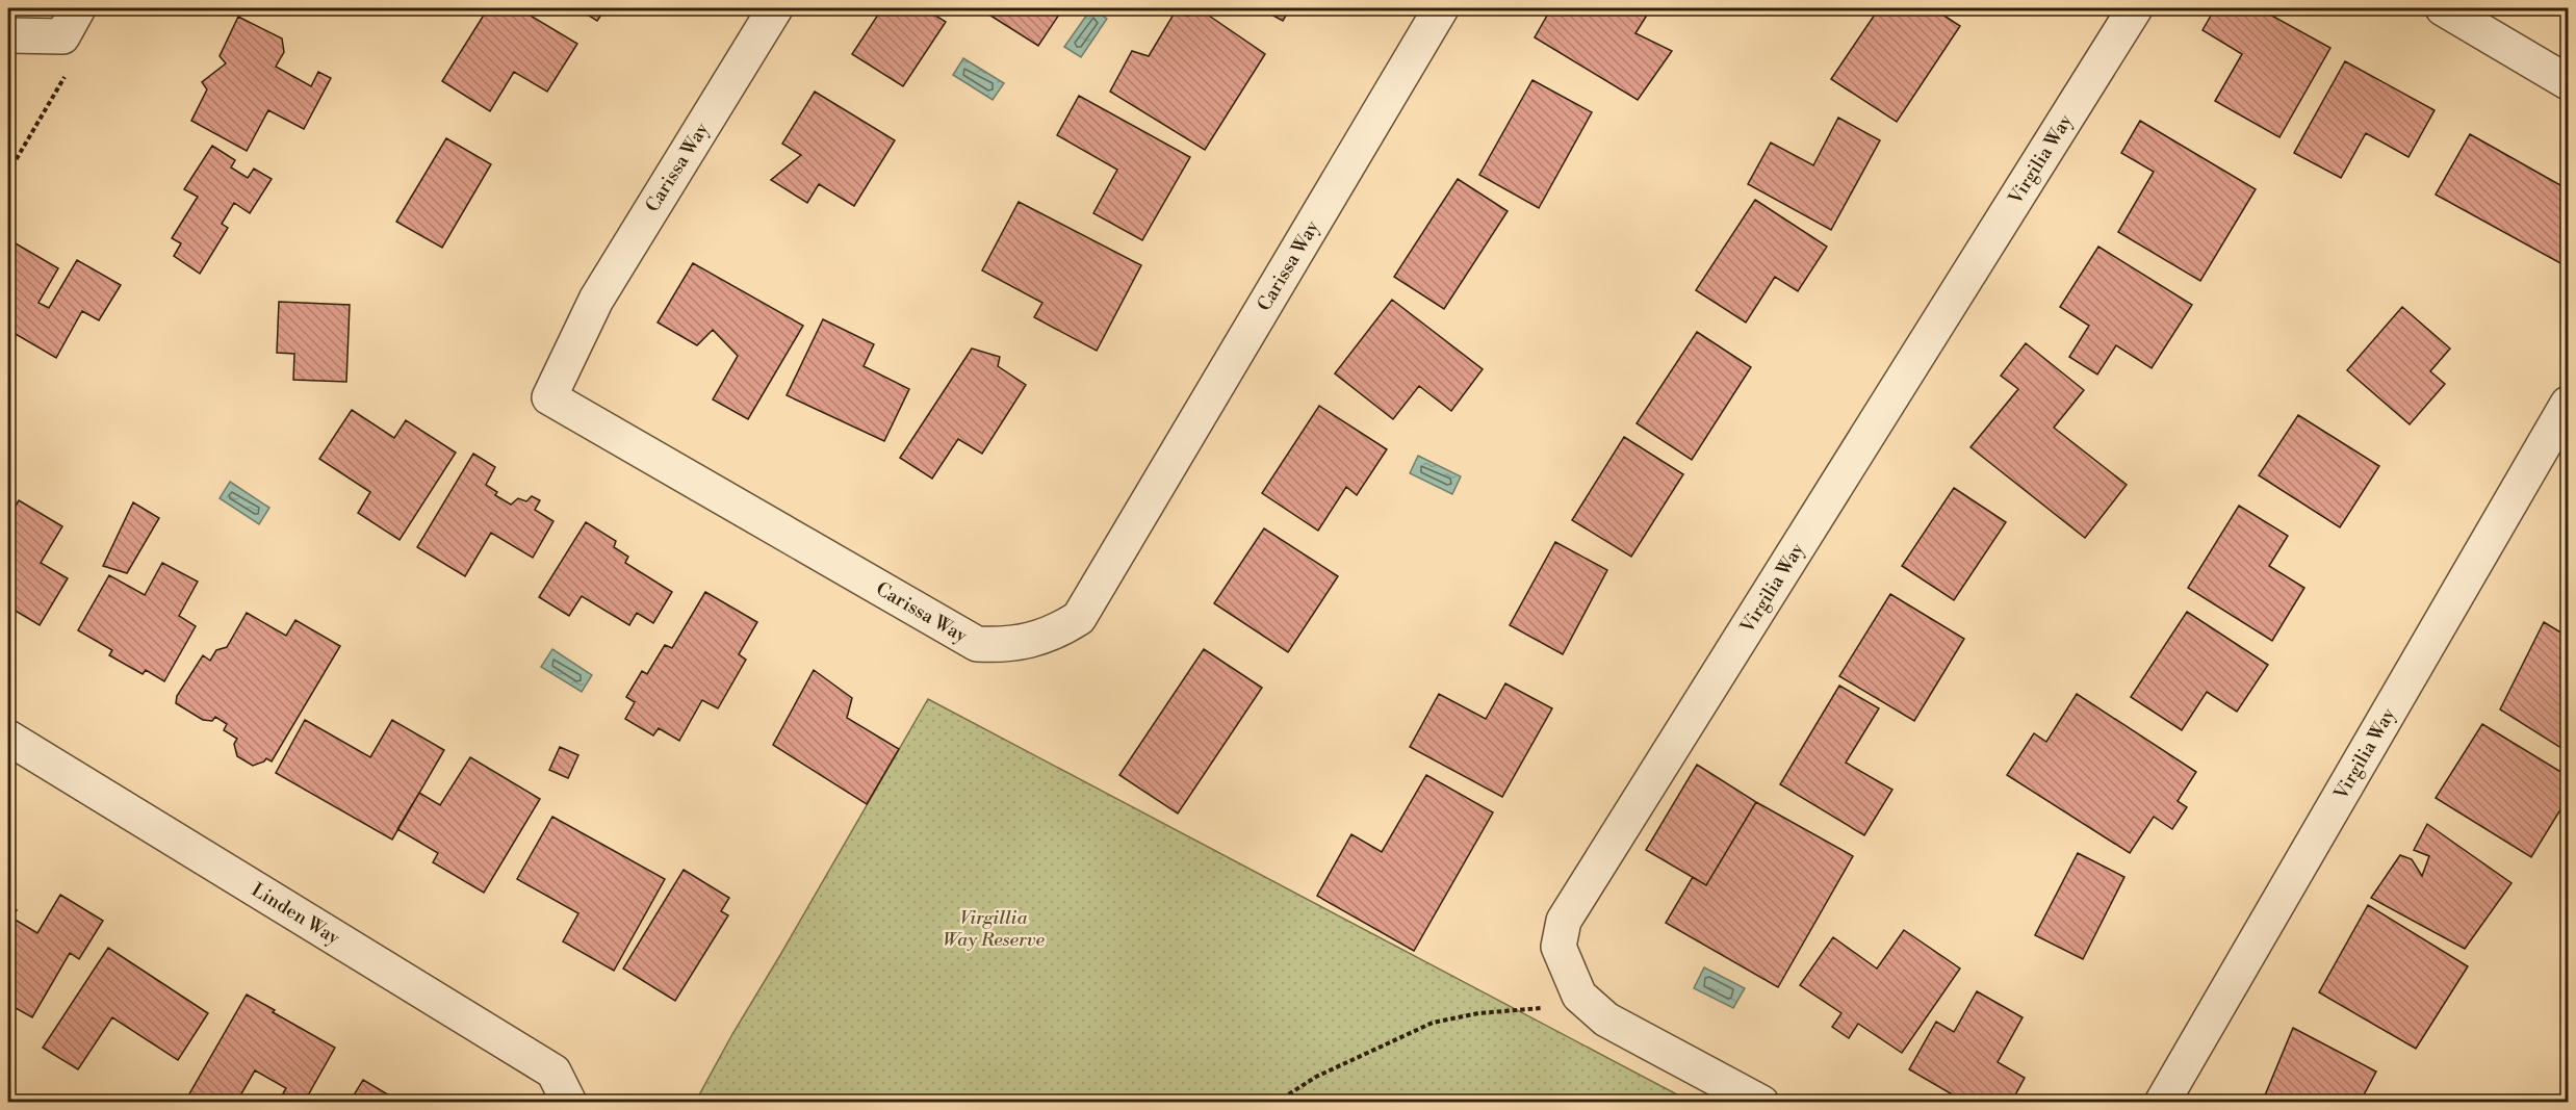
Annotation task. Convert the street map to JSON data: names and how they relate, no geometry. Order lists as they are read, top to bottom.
{
  "streets": {
    "street": ["Virgilia Way", "Carissa Way", "Linden Way"]
  },
  "parks": ["Virgillia Way Reserve"]
}
